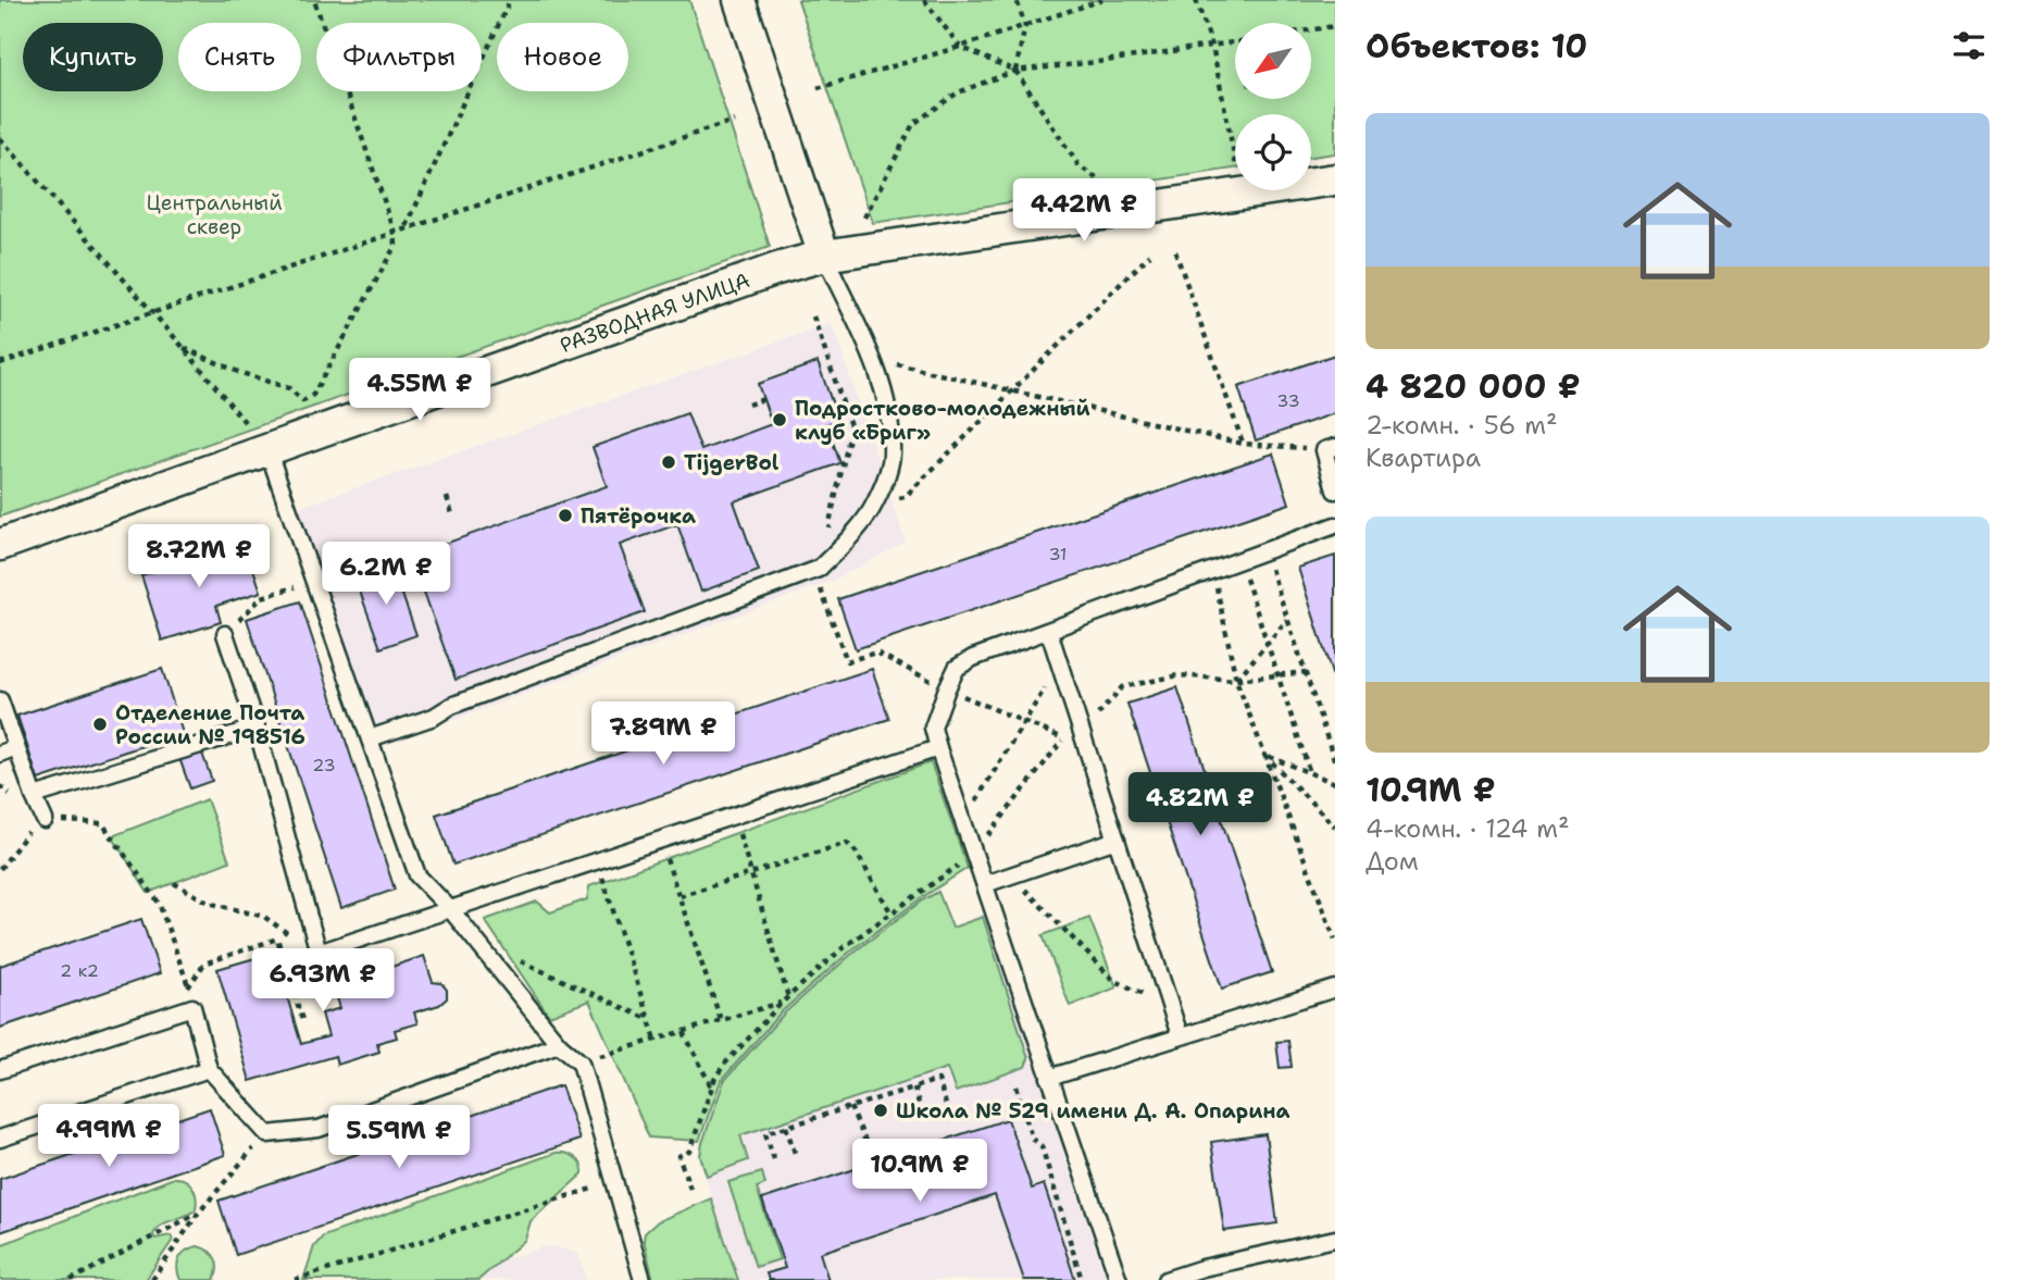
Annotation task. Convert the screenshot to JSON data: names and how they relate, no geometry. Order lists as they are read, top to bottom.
{
  "streets": {
    "street": ["РАЗВОДНАЯ УЛИЦА"]
  },
  "parks": ["Центральный сквер"],
  "places": [
    "Подростково-молодежный клуб «Бриг»",
    "TijgerBol",
    "Пятёрочка",
    "Отделение Почта России № 198516",
    "Школа № 529 имени Д. А. Опарина"
  ],
  "house_numbers": [
    "33",
    "31",
    "23",
    "2 к2"
  ],
  "north": "bottom left",
  "page": {
    "heading": "Объектов: 10",
    "chip": [
      "Купить",
      "Снять",
      "Фильтры",
      "Новое"
    ],
    "list": [
      {
        "name": "4 820 000 ₽",
        "note": "2-комн. · 56 m² · Квартира"
      },
      {
        "name": "10.9M ₽",
        "note": "4-комн. · 124 m² · Дом"
      }
    ],
    "price": [
      "4.42M ₽",
      "4.55M ₽",
      "8.72M ₽",
      "6.2M ₽",
      "7.89M ₽",
      "4.82M ₽",
      "6.93M ₽",
      "4.99M ₽",
      "5.59M ₽",
      "10.9M ₽"
    ]
  }
}
